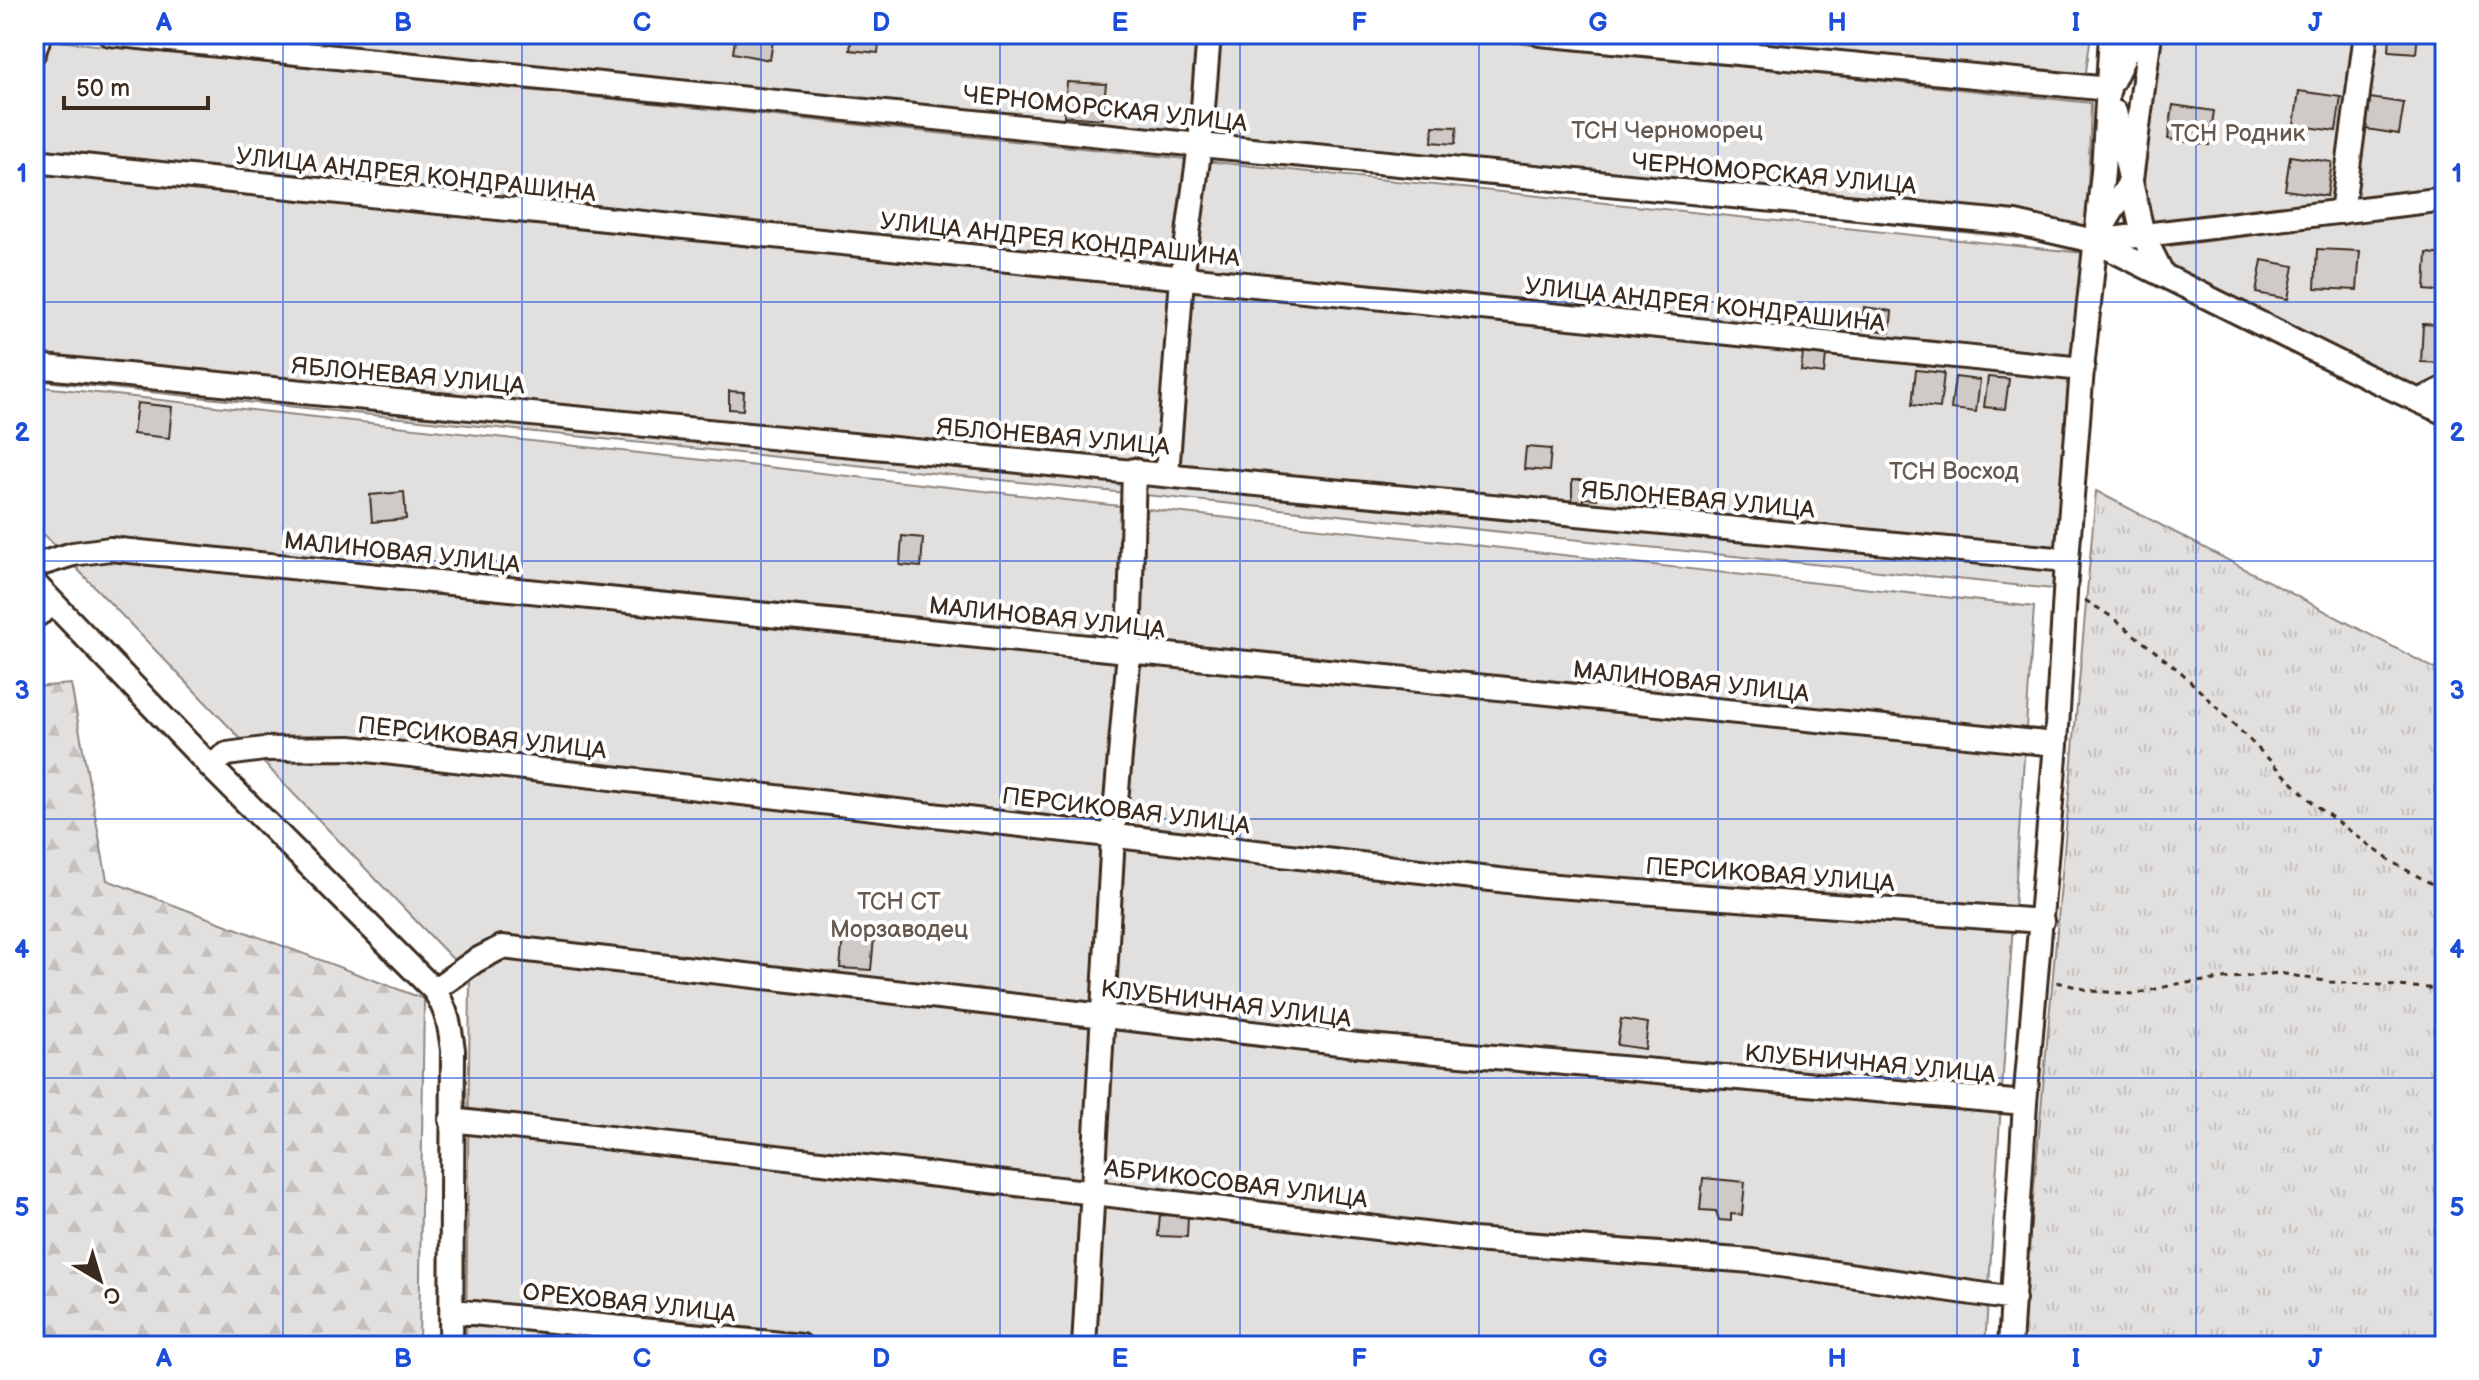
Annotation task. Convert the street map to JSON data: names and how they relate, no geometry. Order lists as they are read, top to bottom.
{
  "streets": {
    "street": [
      "ЧЕРНОМОРСКАЯ УЛИЦА",
      "УЛИЦА АНДРЕЯ КОНДРАШИНА",
      "ЯБЛОНЕВАЯ УЛИЦА",
      "МАЛИНОВАЯ УЛИЦА",
      "ПЕРСИКОВАЯ УЛИЦА",
      "КЛУБНИЧНАЯ УЛИЦА",
      "АБРИКОСОВАЯ УЛИЦА",
      "ОРЕХОВАЯ УЛИЦА"
    ]
  },
  "parks": [
    "ТСН Черноморец",
    "ТСН Родник",
    "ТСН Восход",
    "ТСН СТ Морзаводец"
  ],
  "scale_bar": "50 m",
  "north": "bottom right",
  "grid": {
    "columns": [
      "A",
      "B",
      "C",
      "D",
      "E",
      "F",
      "G",
      "H",
      "I",
      "J"
    ],
    "rows": [
      "1",
      "2",
      "3",
      "4",
      "5"
    ]
  }
}
